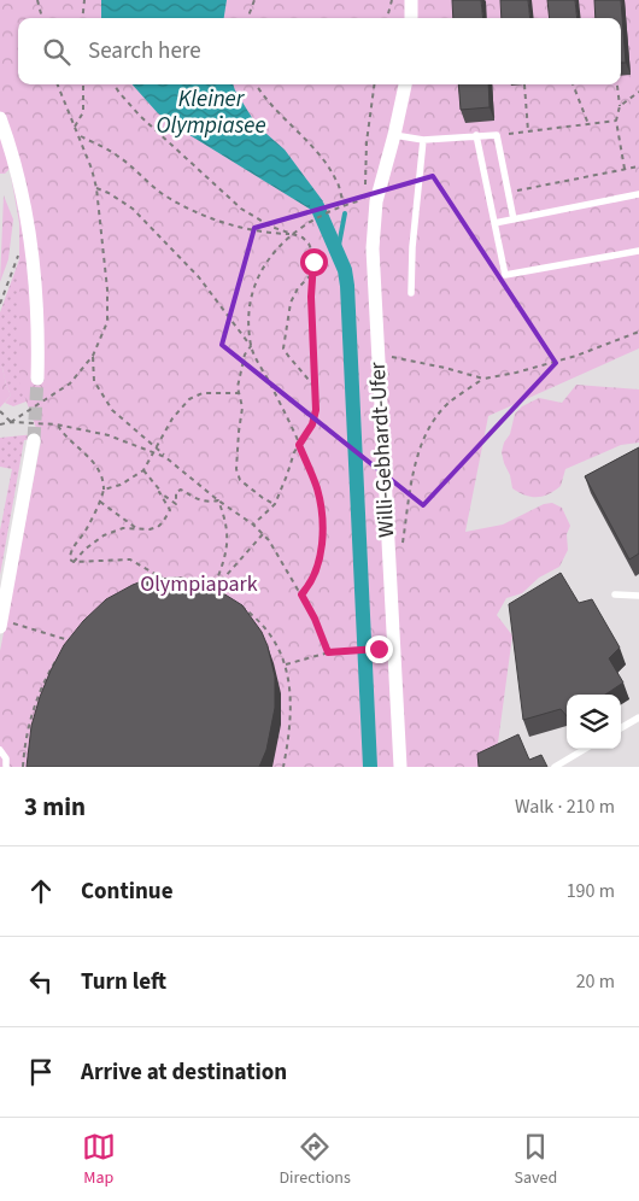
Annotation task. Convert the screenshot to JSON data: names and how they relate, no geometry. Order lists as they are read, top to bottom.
{
  "streets": {
    "street": ["Willi-Gebhardt-Ufer"]
  },
  "water": ["Kleiner Olympiasee"],
  "parks": ["Olympiapark"],
  "page": {
    "search": "Search here",
    "heading": ["3 min", "Walk · 210 m"],
    "list": [
      ["Continue", "190 m"],
      ["Turn left", "20 m"],
      "Arrive at destination"
    ],
    "nav": ["Map", "Directions", "Saved"]
  }
}
